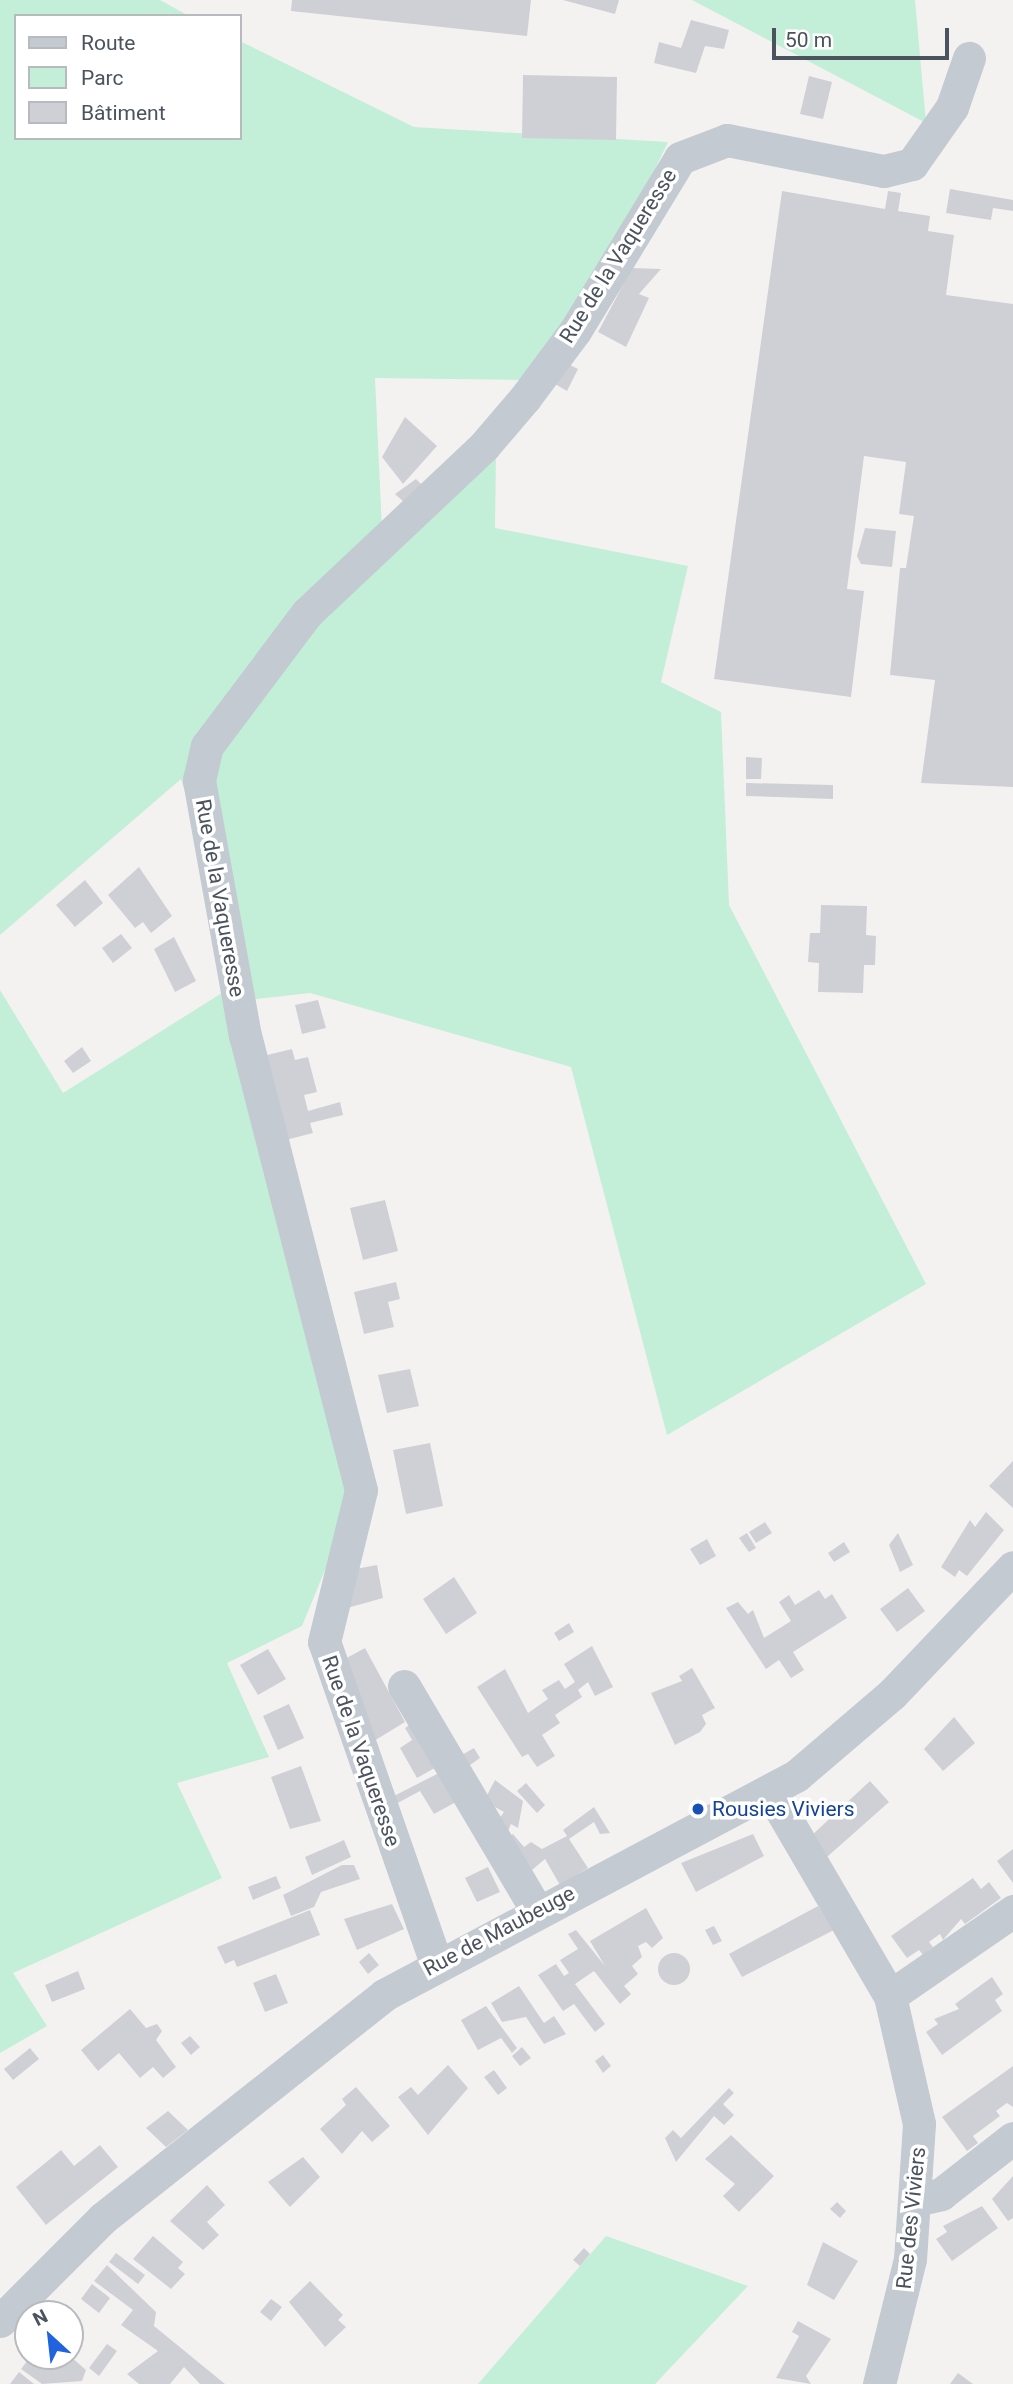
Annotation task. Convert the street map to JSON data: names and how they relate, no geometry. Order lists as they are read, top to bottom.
{
  "streets": {
    "street": ["Rue de la Vaqueresse", "Rue de Maubeuge", "Rue des Viviers"]
  },
  "crossings": [
    ["Rue de la Vaqueresse", "Rue de Maubeuge"],
    ["Rue de Maubeuge", "Rue des Viviers"]
  ],
  "places": ["Rousies Viviers"],
  "legend": ["Route", "Parc", "Bâtiment"],
  "scale_bar": "50 m",
  "north": "top left"
}
